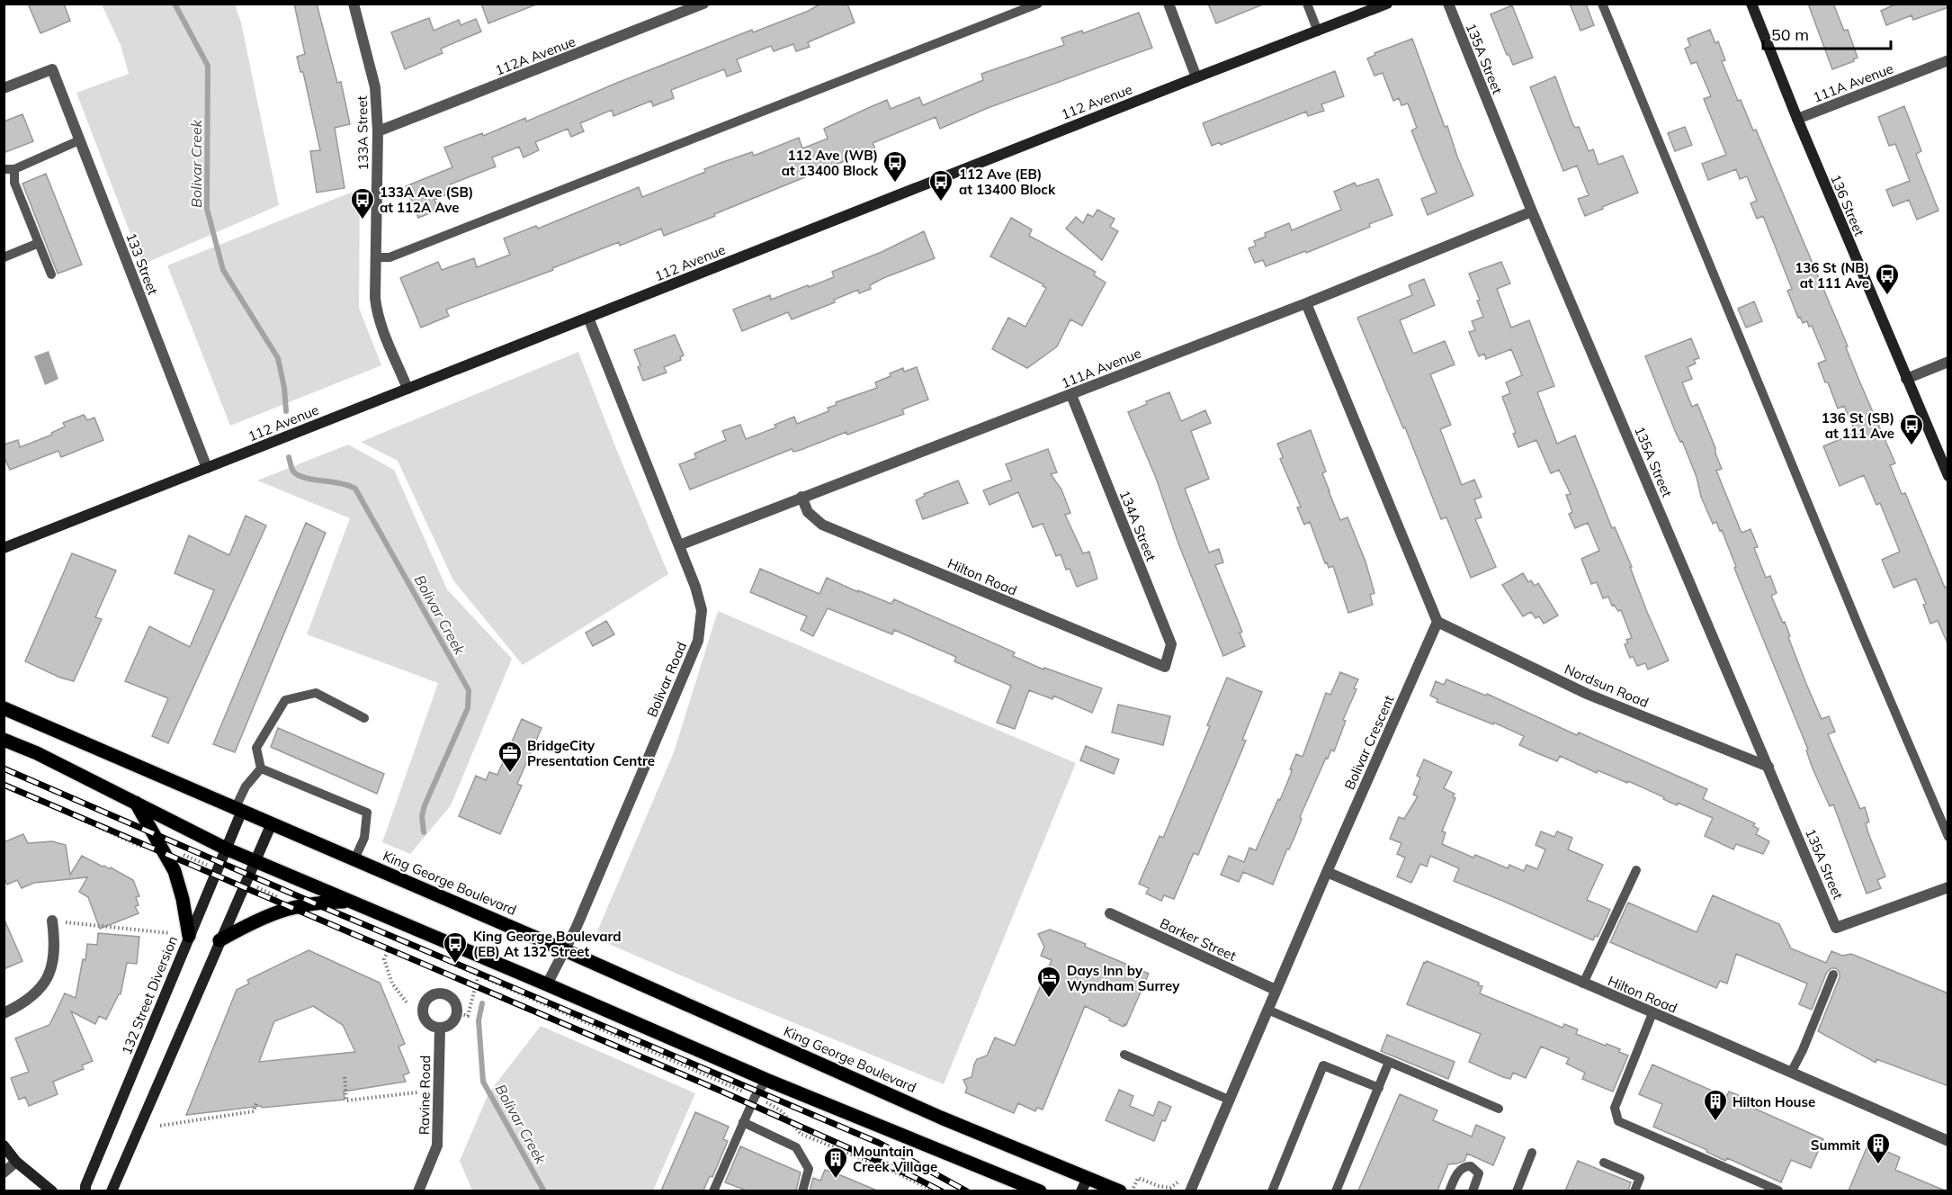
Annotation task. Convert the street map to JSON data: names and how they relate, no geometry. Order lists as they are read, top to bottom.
{
  "streets": {
    "main road": [
      "112 Avenue",
      "136 Street",
      "King George Boulevard",
      "132 Street Diversion"
    ],
    "street": [
      "112A Avenue",
      "135A Street",
      "111A Avenue",
      "133A Street",
      "133 Street",
      "134A Street",
      "Hilton Road",
      "Bolivar Road",
      "Nordsun Road",
      "Bolivar Crescent",
      "Barker Street",
      "Ravine Road"
    ]
  },
  "crossings": [
    ["112A Avenue", "133A Street"],
    ["135A Street", "111A Avenue"],
    ["135A Street", "Nordsun Road"],
    ["111A Avenue", "136 Street"],
    ["111A Avenue", "134A Street"],
    ["111A Avenue", "Hilton Road"],
    ["111A Avenue", "Bolivar Road"],
    ["112 Avenue", "133A Street"],
    ["112 Avenue", "133 Street"],
    ["112 Avenue", "Bolivar Road"],
    ["134A Street", "Hilton Road"],
    ["Hilton Road", "Bolivar Crescent"],
    ["Bolivar Road", "King George Boulevard"],
    ["Nordsun Road", "Bolivar Crescent"],
    ["Bolivar Crescent", "Barker Street"],
    ["King George Boulevard", "132 Street Diversion"]
  ],
  "water": ["Bolivar Creek"],
  "places": {
    "bus stop": [
      "112 Ave (WB) at 13400 Block",
      "112 Ave (EB) at 13400 Block",
      "133A Ave (SB) at 112A Ave",
      "136 St (NB) at 111 Ave",
      "136 St (SB) at 111 Ave",
      "King George Boulevard (EB) At 132 Street"
    ],
    "office": ["BridgeCity Presentation Centre"],
    "hotel": ["Days Inn by Wyndham Surrey"],
    "building": ["Hilton House", "Summit", "Mountain Creek Village"]
  },
  "scale_bar": "50 m"
}
